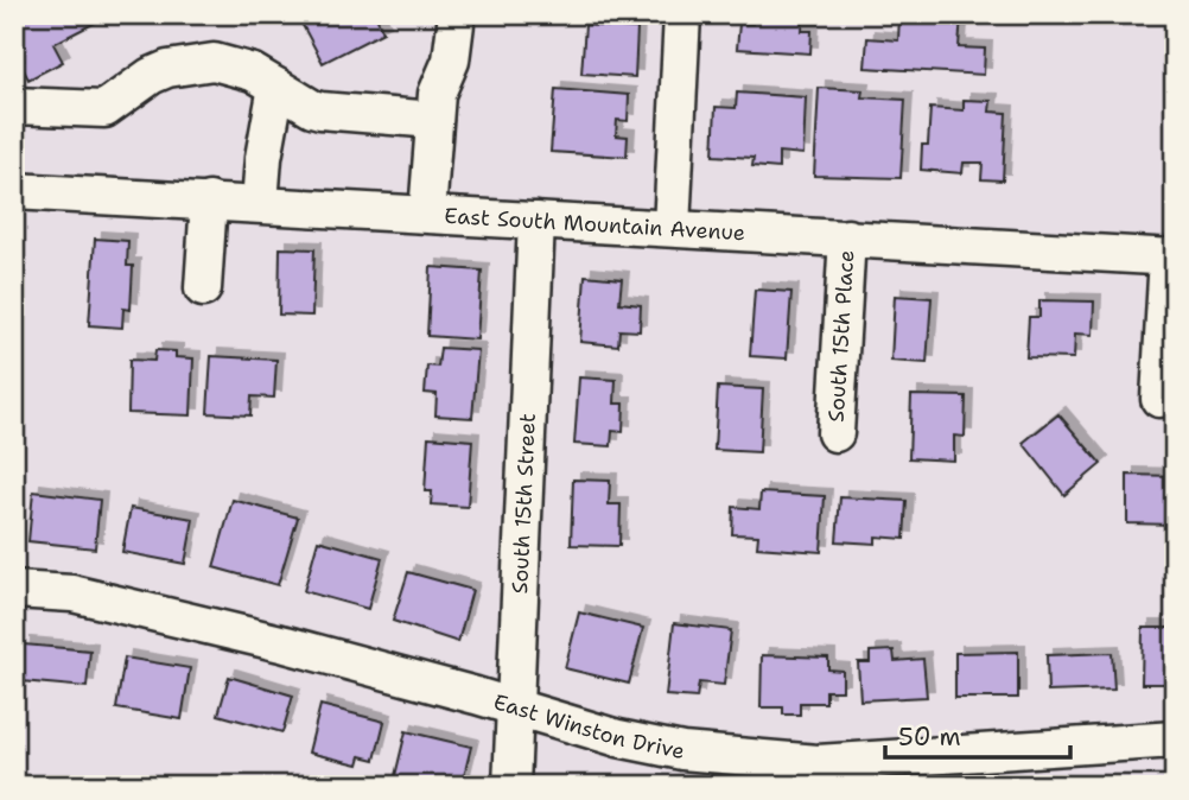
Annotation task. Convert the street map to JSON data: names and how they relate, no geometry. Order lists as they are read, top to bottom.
{
  "streets": {
    "street": [
      "East South Mountain Avenue",
      "South 15th Place",
      "South 15th Street",
      "East Winston Drive"
    ]
  },
  "crossings": [
    ["East South Mountain Avenue", "South 15th Place"],
    ["East South Mountain Avenue", "South 15th Street"],
    ["South 15th Street", "East Winston Drive"]
  ],
  "scale_bar": "50 m"
}
